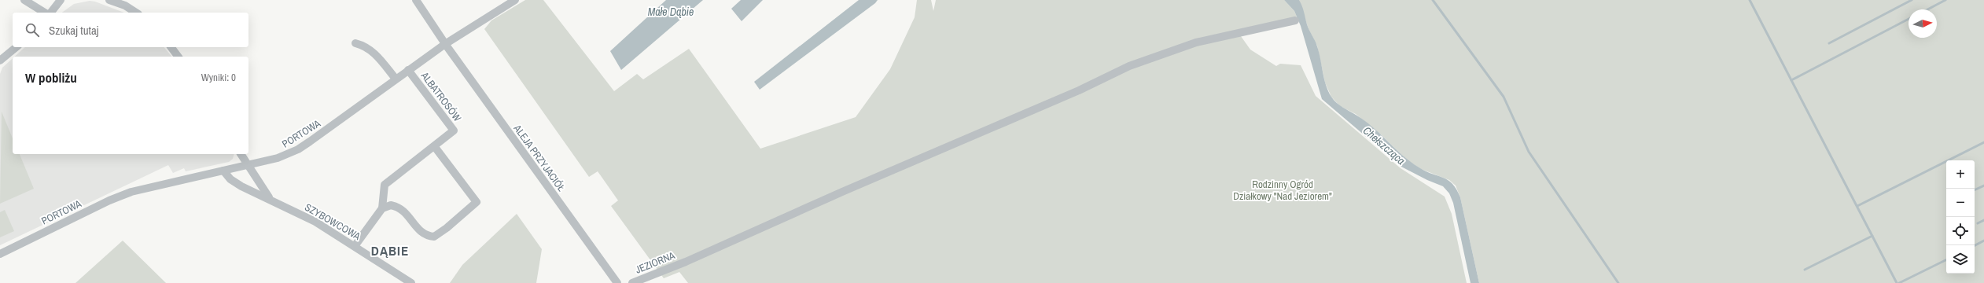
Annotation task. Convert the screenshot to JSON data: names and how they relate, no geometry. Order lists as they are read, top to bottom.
{
  "streets": {
    "street": [
      "ALBATROSÓW",
      "PORTOWA",
      "ALEJA PRZYJACIÓŁ",
      "SZYBOWCOWA",
      "JEZIORNA"
    ]
  },
  "crossings": [
    ["ALBATROSÓW", "PORTOWA"],
    ["PORTOWA", "ALEJA PRZYJACIÓŁ"],
    ["PORTOWA", "SZYBOWCOWA"]
  ],
  "districts": ["DĄBIE"],
  "water": ["Małe Dąbie", "Chełszcząca"],
  "parks": ["Rodzinny Ogród Działkowy \"Nad Jeziorem\""],
  "north": "right",
  "page": {
    "search": "Szukaj tutaj",
    "heading": ["W pobliżu", "Wyniki: 0"],
    "map_buttons": ["+", "−"]
  }
}
